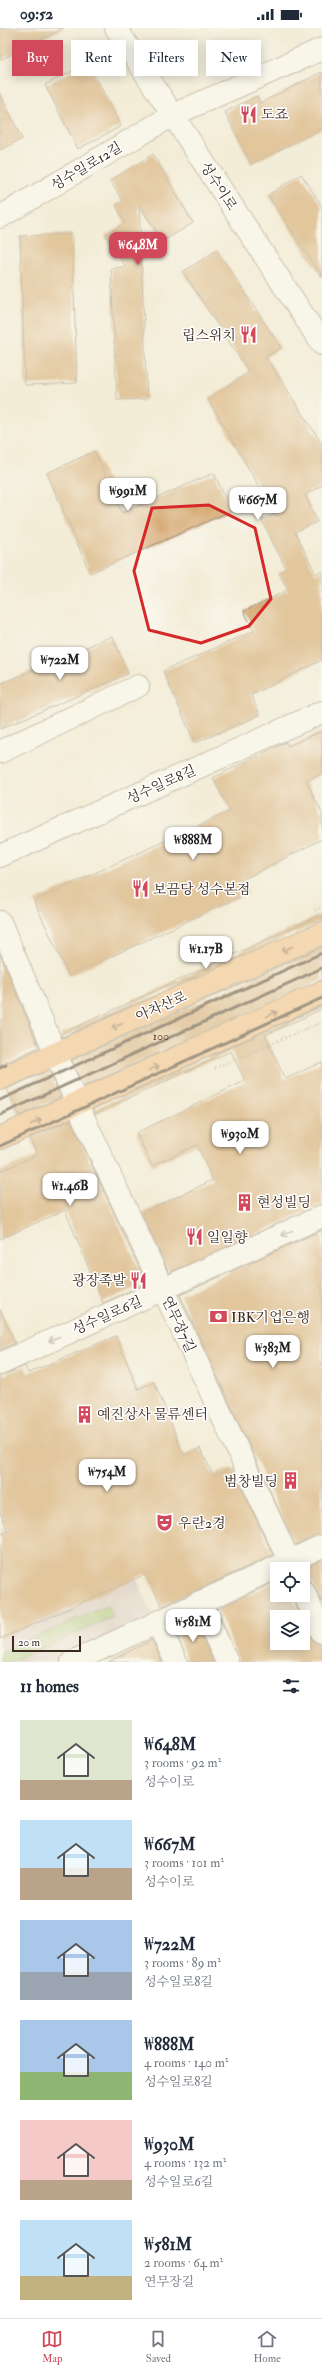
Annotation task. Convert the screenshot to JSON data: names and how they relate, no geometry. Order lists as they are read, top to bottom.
{
  "streets": {
    "main road": ["아차산로"],
    "street": [
      "성수일로12길",
      "성수이로",
      "성수일로8길",
      "성수일로6길",
      "연무장7길"
    ]
  },
  "crossings": [
    ["성수일로12길", "성수이로"],
    ["아차산로", "연무장7길"],
    ["성수일로6길", "연무장7길"]
  ],
  "one_way": ["성수일로6길"],
  "places": {
    "restaurant": [
      "도죠",
      "립스위치",
      "보끔당 성수본점",
      "일일향",
      "광장족발"
    ],
    "building": ["현성빌딩", "예진상사 물류센터", "범창빌딩"],
    "bank": ["IBK기업은행"],
    "theatre": ["우란2경"]
  },
  "house_numbers": ["100"],
  "scale_bar": "20 m",
  "page": {
    "status": "09:52",
    "chip": [
      "Buy",
      "Rent",
      "Filters",
      "New"
    ],
    "price": [
      "₩648M",
      "₩991M",
      "₩667M",
      "₩722M",
      "₩888M",
      "₩1.17B",
      "₩930M",
      "₩1.46B",
      "₩383M",
      "₩754M",
      "₩581M"
    ],
    "scale": "20 m",
    "heading": "11 homes",
    "list": [
      {
        "name": "₩648M",
        "note": "3 rooms · 92 m² · 성수이로"
      },
      {
        "name": "₩667M",
        "note": "3 rooms · 101 m² · 성수이로"
      },
      {
        "name": "₩722M",
        "note": "3 rooms · 89 m² · 성수일로8길"
      },
      {
        "name": "₩888M",
        "note": "4 rooms · 140 m² · 성수일로8길"
      },
      {
        "name": "₩930M",
        "note": "4 rooms · 132 m² · 성수일로6길"
      },
      {
        "name": "₩581M",
        "note": "2 rooms · 64 m² · 연무장길"
      }
    ],
    "tabs": ["Map", "Saved", "Home"]
  }
}
